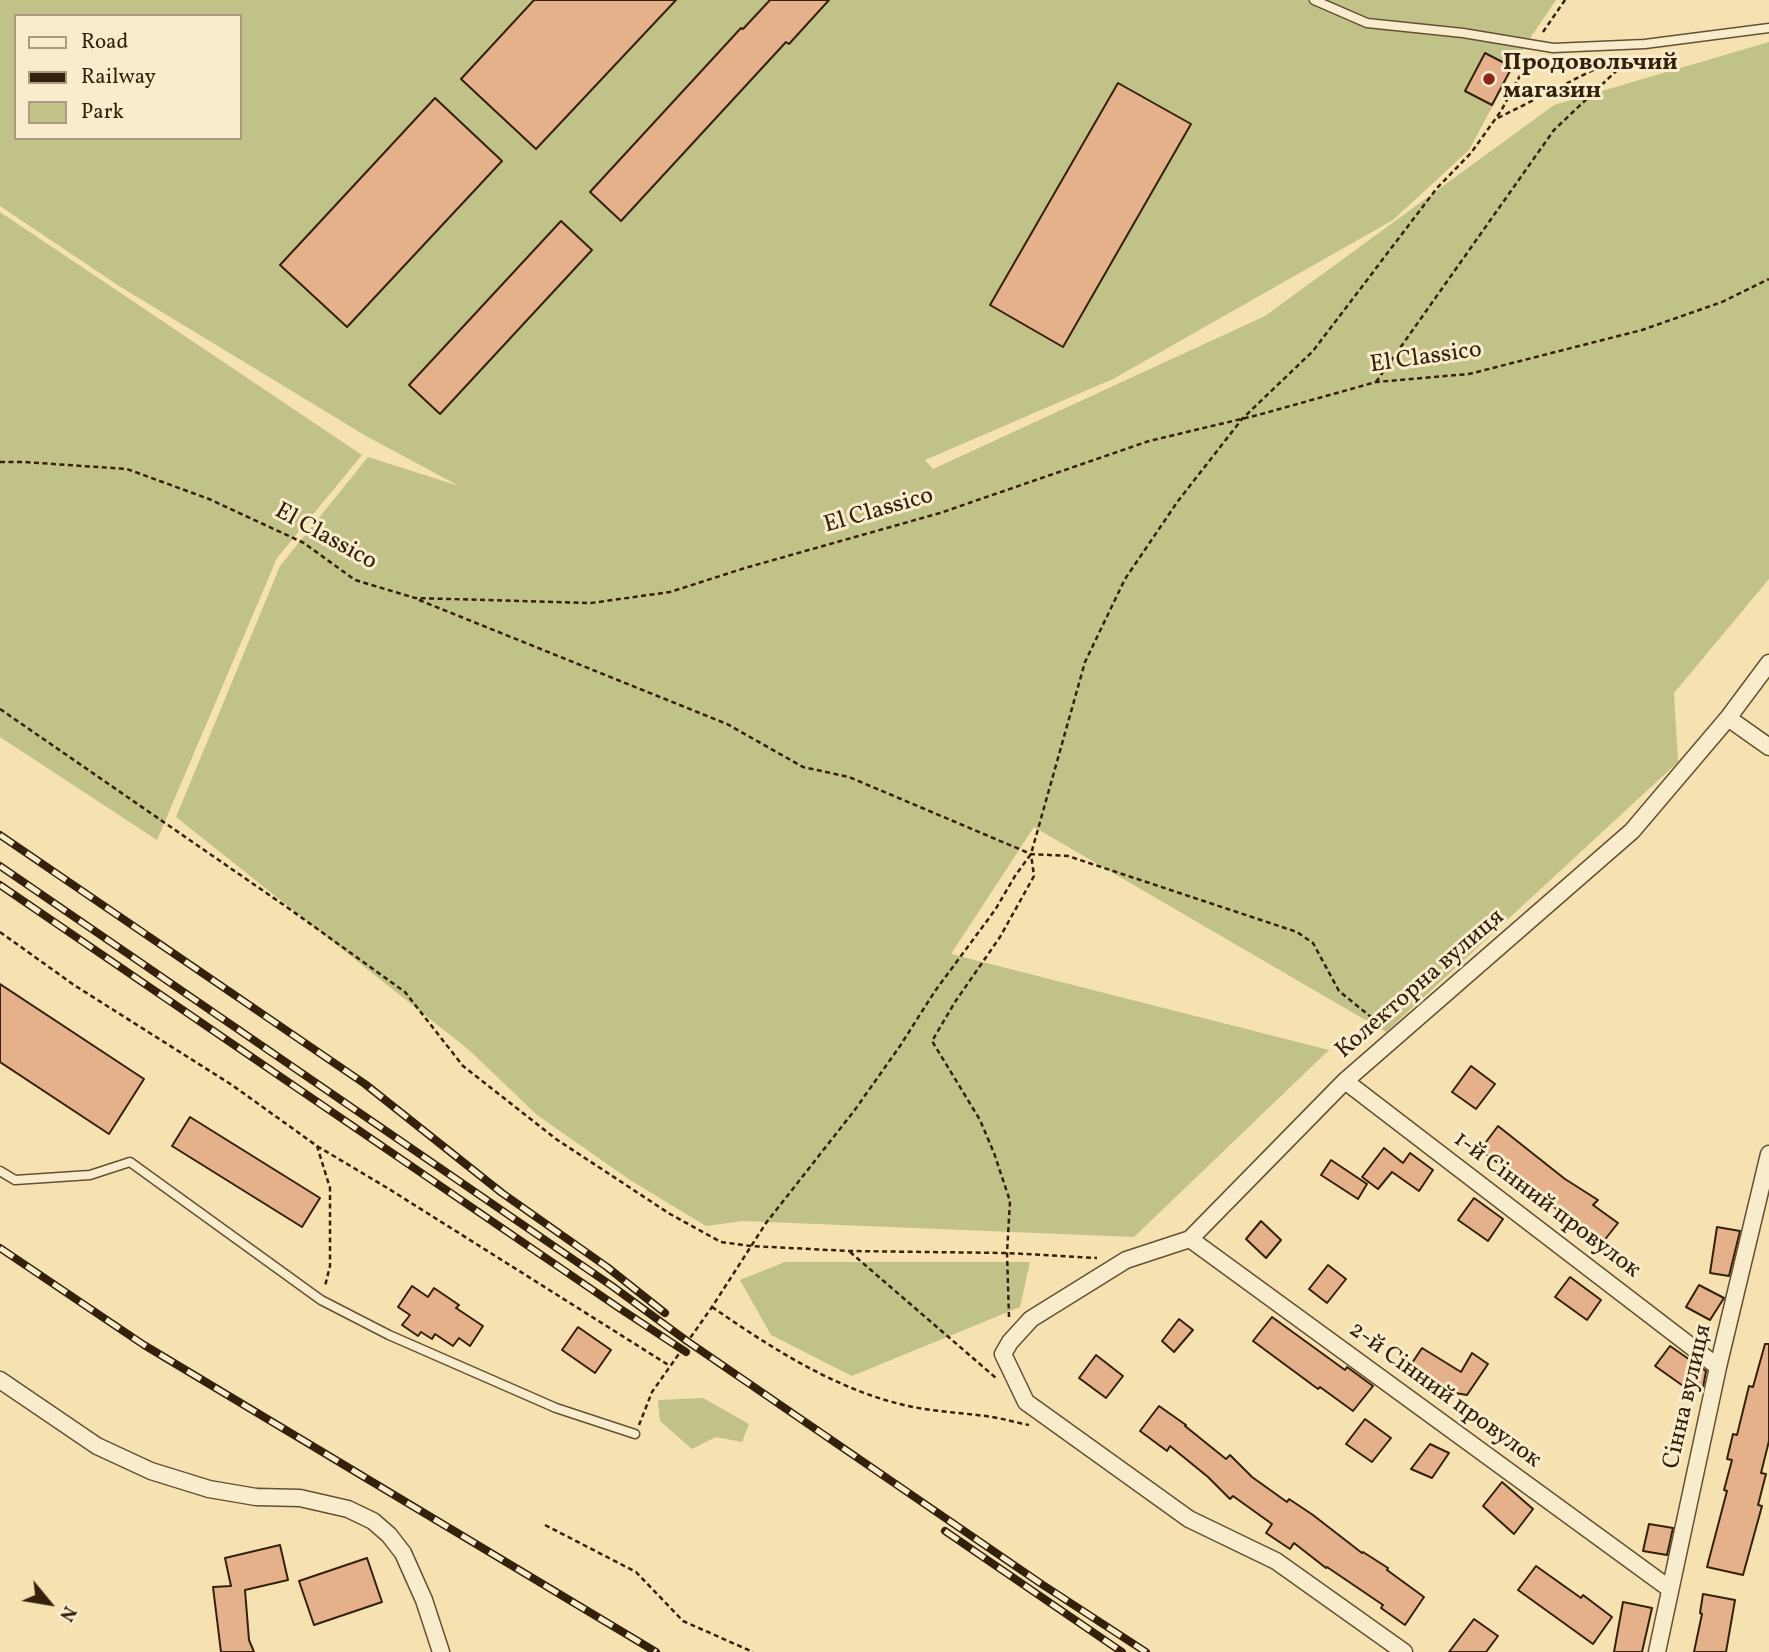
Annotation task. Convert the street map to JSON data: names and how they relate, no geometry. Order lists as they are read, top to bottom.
{
  "streets": {
    "street": [
      "Колекторна вулиця",
      "1-й Сінний провулок",
      "2-й Сінний провулок",
      "Сінна вулиця"
    ],
    "path": ["El Classico"]
  },
  "crossings": [
    ["Колекторна вулиця", "1-й Сінний провулок"],
    ["Колекторна вулиця", "2-й Сінний провулок"],
    ["1-й Сінний провулок", "Сінна вулиця"],
    ["2-й Сінний провулок", "Сінна вулиця"]
  ],
  "places": ["Продовольчий магазин"],
  "legend": ["Road", "Railway", "Park"],
  "north": "bottom right"
}
